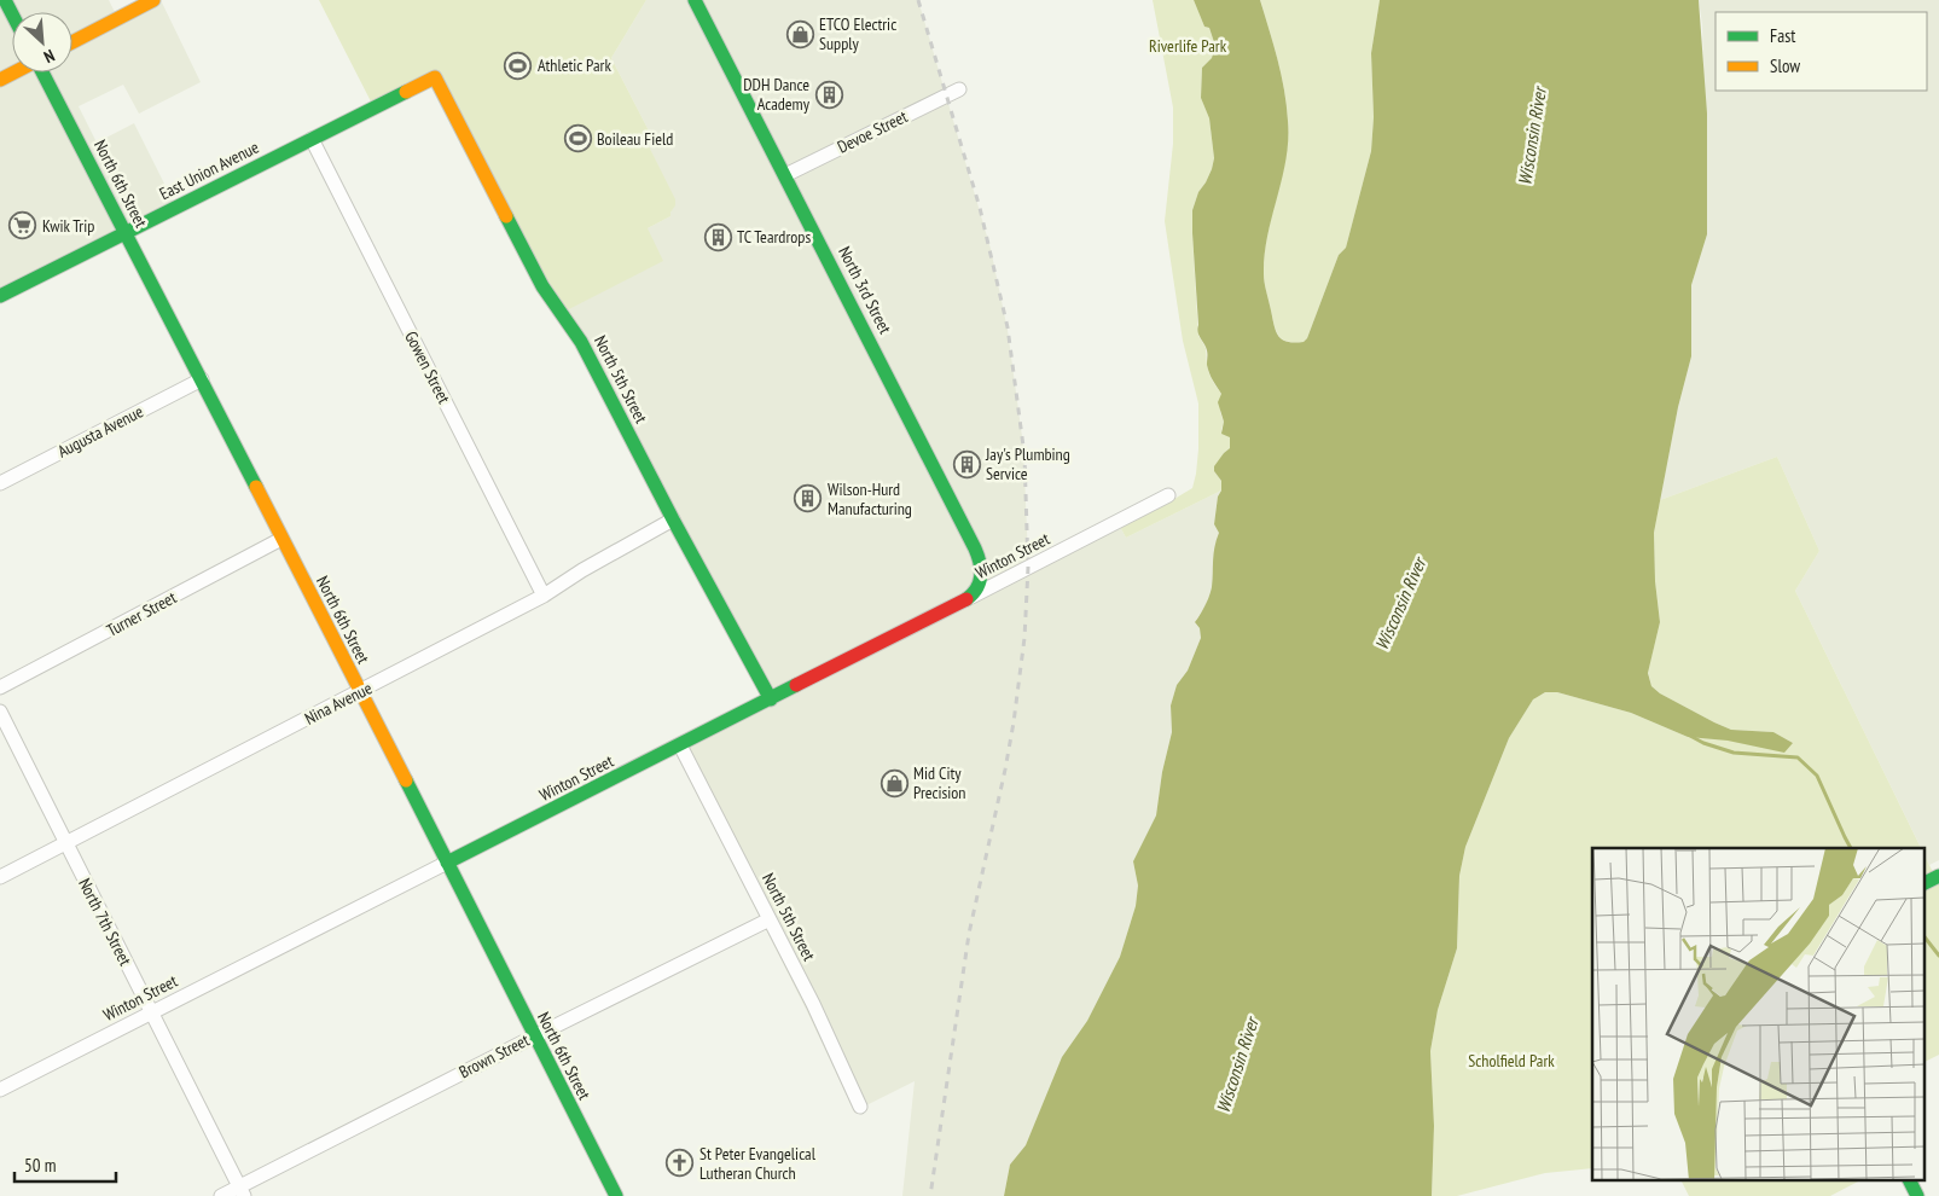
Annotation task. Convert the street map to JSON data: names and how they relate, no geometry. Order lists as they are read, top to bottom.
{
  "streets": {
    "street": [
      "Devoe Street",
      "East Union Avenue",
      "North 6th Street",
      "North 3rd Street",
      "Gowen Street",
      "North 5th Street",
      "Augusta Avenue",
      "Winton Street",
      "Turner Street",
      "Nina Avenue",
      "North 7th Street",
      "Brown Street"
    ]
  },
  "crossings": [
    ["Devoe Street", "North 3rd Street"],
    ["East Union Avenue", "North 6th Street"],
    ["East Union Avenue", "Gowen Street"],
    ["East Union Avenue", "North 5th Street"],
    ["North 6th Street", "Augusta Avenue"],
    ["North 6th Street", "Winton Street"],
    ["North 6th Street", "Turner Street"],
    ["North 6th Street", "Nina Avenue"],
    ["North 6th Street", "Brown Street"],
    ["North 3rd Street", "Winton Street"],
    ["Gowen Street", "Nina Avenue"],
    ["North 5th Street", "Winton Street"],
    ["North 5th Street", "Nina Avenue"],
    ["North 5th Street", "Brown Street"],
    ["Winton Street", "North 7th Street"],
    ["Nina Avenue", "North 7th Street"],
    ["North 7th Street", "Brown Street"]
  ],
  "water": ["Wisconsin River"],
  "parks": ["Riverlife Park", "Scholfield Park"],
  "places": {
    "shop": ["ETCO Electric Supply", "Mid City Precision"],
    "sports": ["Athletic Park", "Boileau Field"],
    "building": [
      "DDH Dance Academy",
      "TC Teardrops",
      "Jay's Plumbing Service",
      "Wilson-Hurd Manufacturing"
    ],
    "supermarket": ["Kwik Trip"],
    "church": ["St Peter Evangelical Lutheran Church"]
  },
  "legend": ["Fast", "Slow"],
  "scale_bar": "50 m",
  "north": "bottom right"
}
